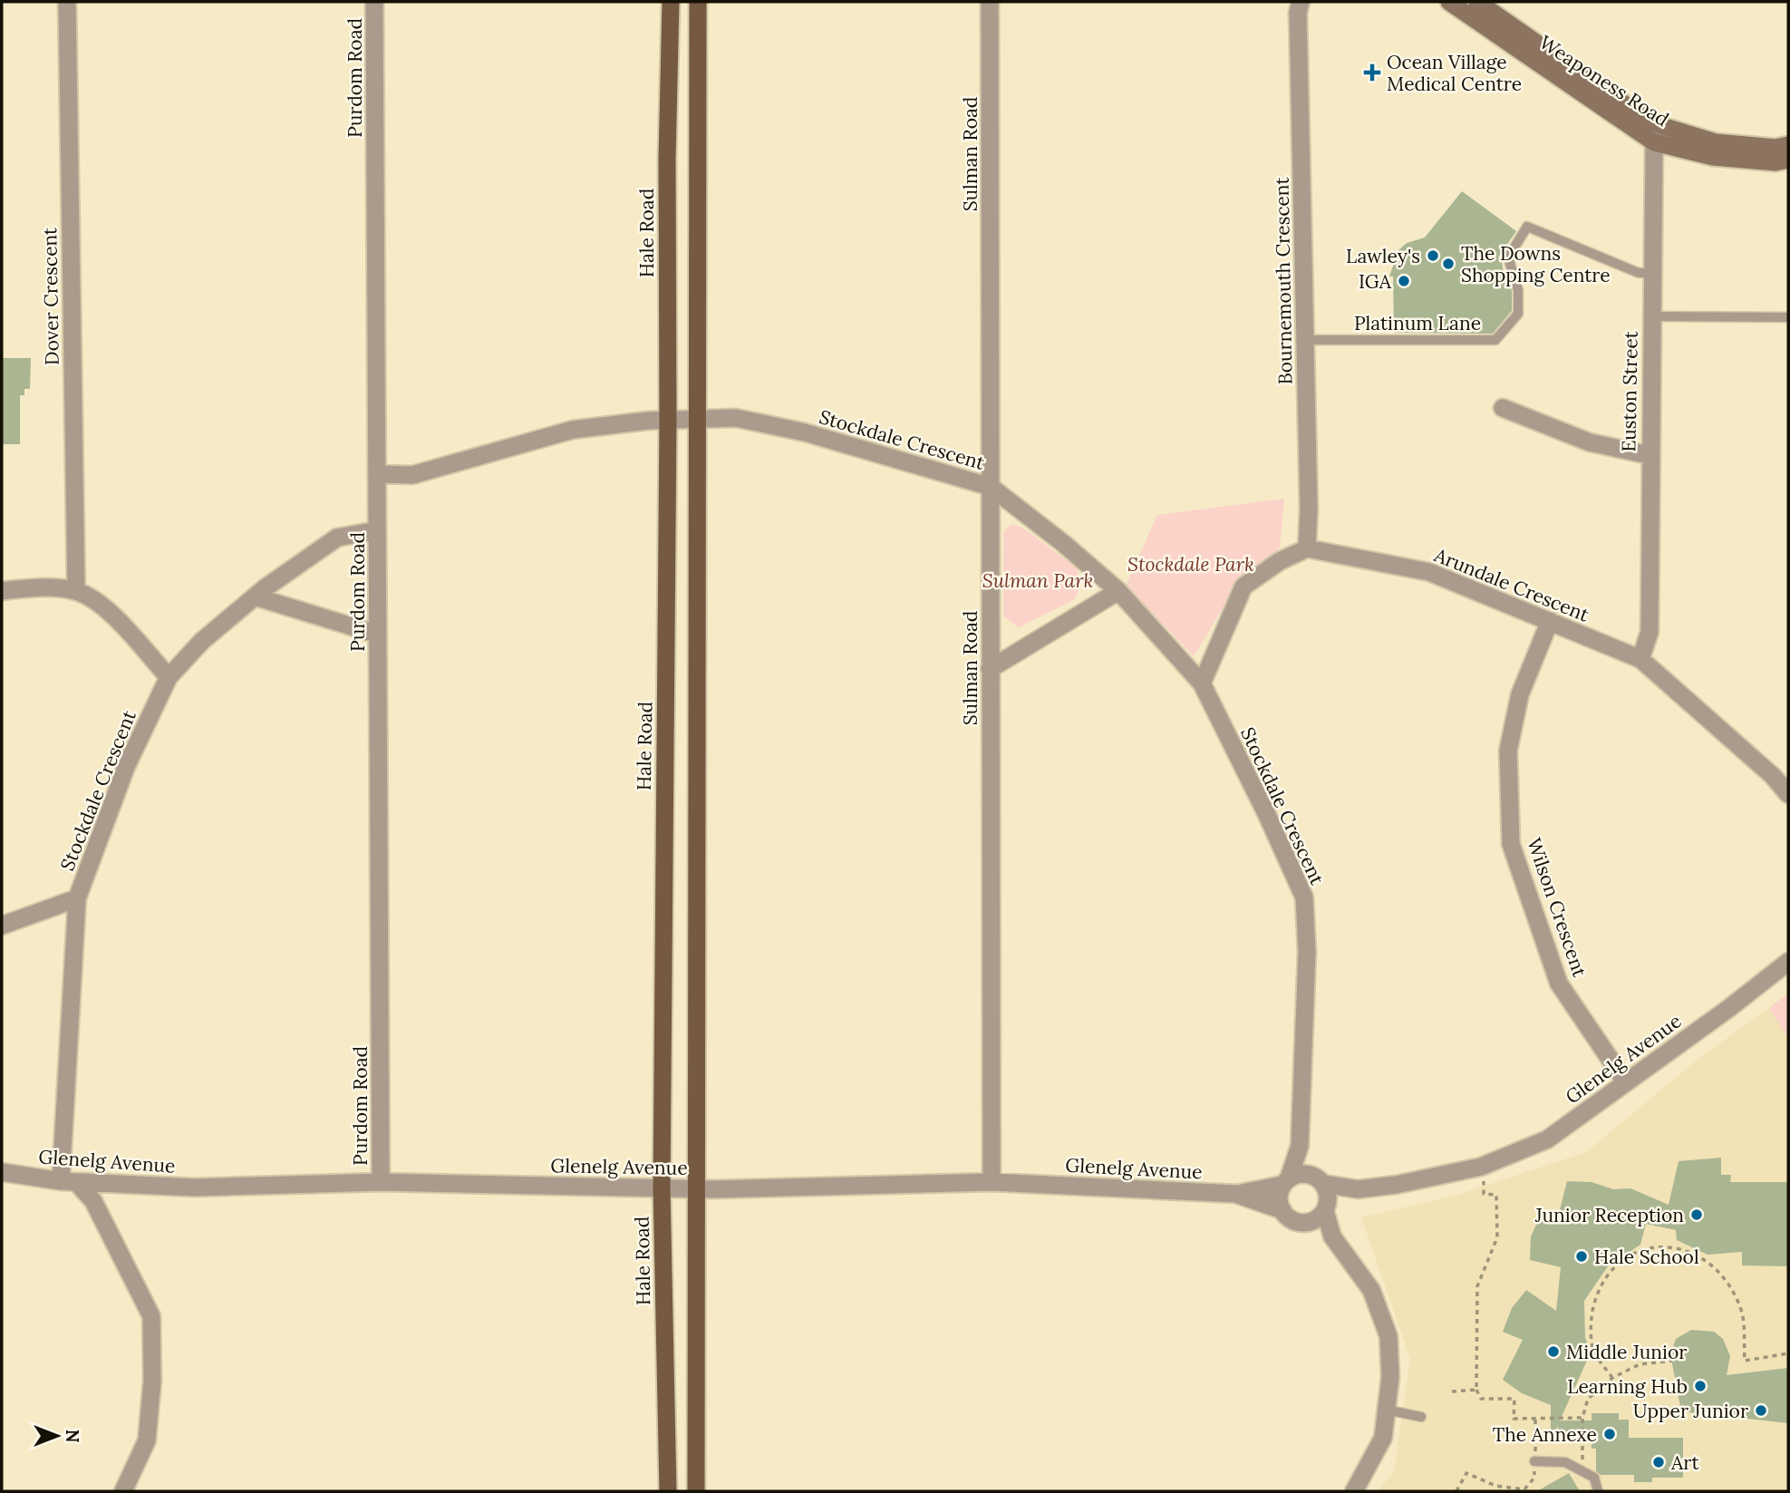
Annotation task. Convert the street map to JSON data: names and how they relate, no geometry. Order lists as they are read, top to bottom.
{
  "streets": {
    "main road": ["Weaponess Road", "Hale Road"],
    "street": [
      "Purdom Road",
      "Sulman Road",
      "Bournemouth Crescent",
      "Dover Crescent",
      "Euston Street",
      "Stockdale Crescent",
      "Arundale Crescent",
      "Wilson Crescent",
      "Glenelg Avenue"
    ],
    "lane": ["Platinum Lane"]
  },
  "crossings": [
    ["Purdom Road", "Stockdale Crescent"],
    ["Purdom Road", "Glenelg Avenue"],
    ["Weaponess Road", "Euston Street"],
    ["Sulman Road", "Stockdale Crescent"],
    ["Sulman Road", "Glenelg Avenue"],
    ["Hale Road", "Stockdale Crescent"],
    ["Hale Road", "Glenelg Avenue"],
    ["Bournemouth Crescent", "Platinum Lane"],
    ["Bournemouth Crescent", "Arundale Crescent"],
    ["Platinum Lane", "Euston Street"],
    ["Euston Street", "Arundale Crescent"],
    ["Stockdale Crescent", "Glenelg Avenue"],
    ["Arundale Crescent", "Wilson Crescent"],
    ["Wilson Crescent", "Glenelg Avenue"]
  ],
  "parks": ["Stockdale Park", "Sulman Park"],
  "places": {
    "health": ["Ocean Village Medical Centre"],
    "other": [
      "Lawley's",
      "The Downs Shopping Centre",
      "IGA",
      "Junior Reception",
      "Hale School",
      "Middle Junior",
      "Learning Hub",
      "Upper Junior",
      "The Annexe",
      "Art"
    ]
  },
  "north": "right"
}
